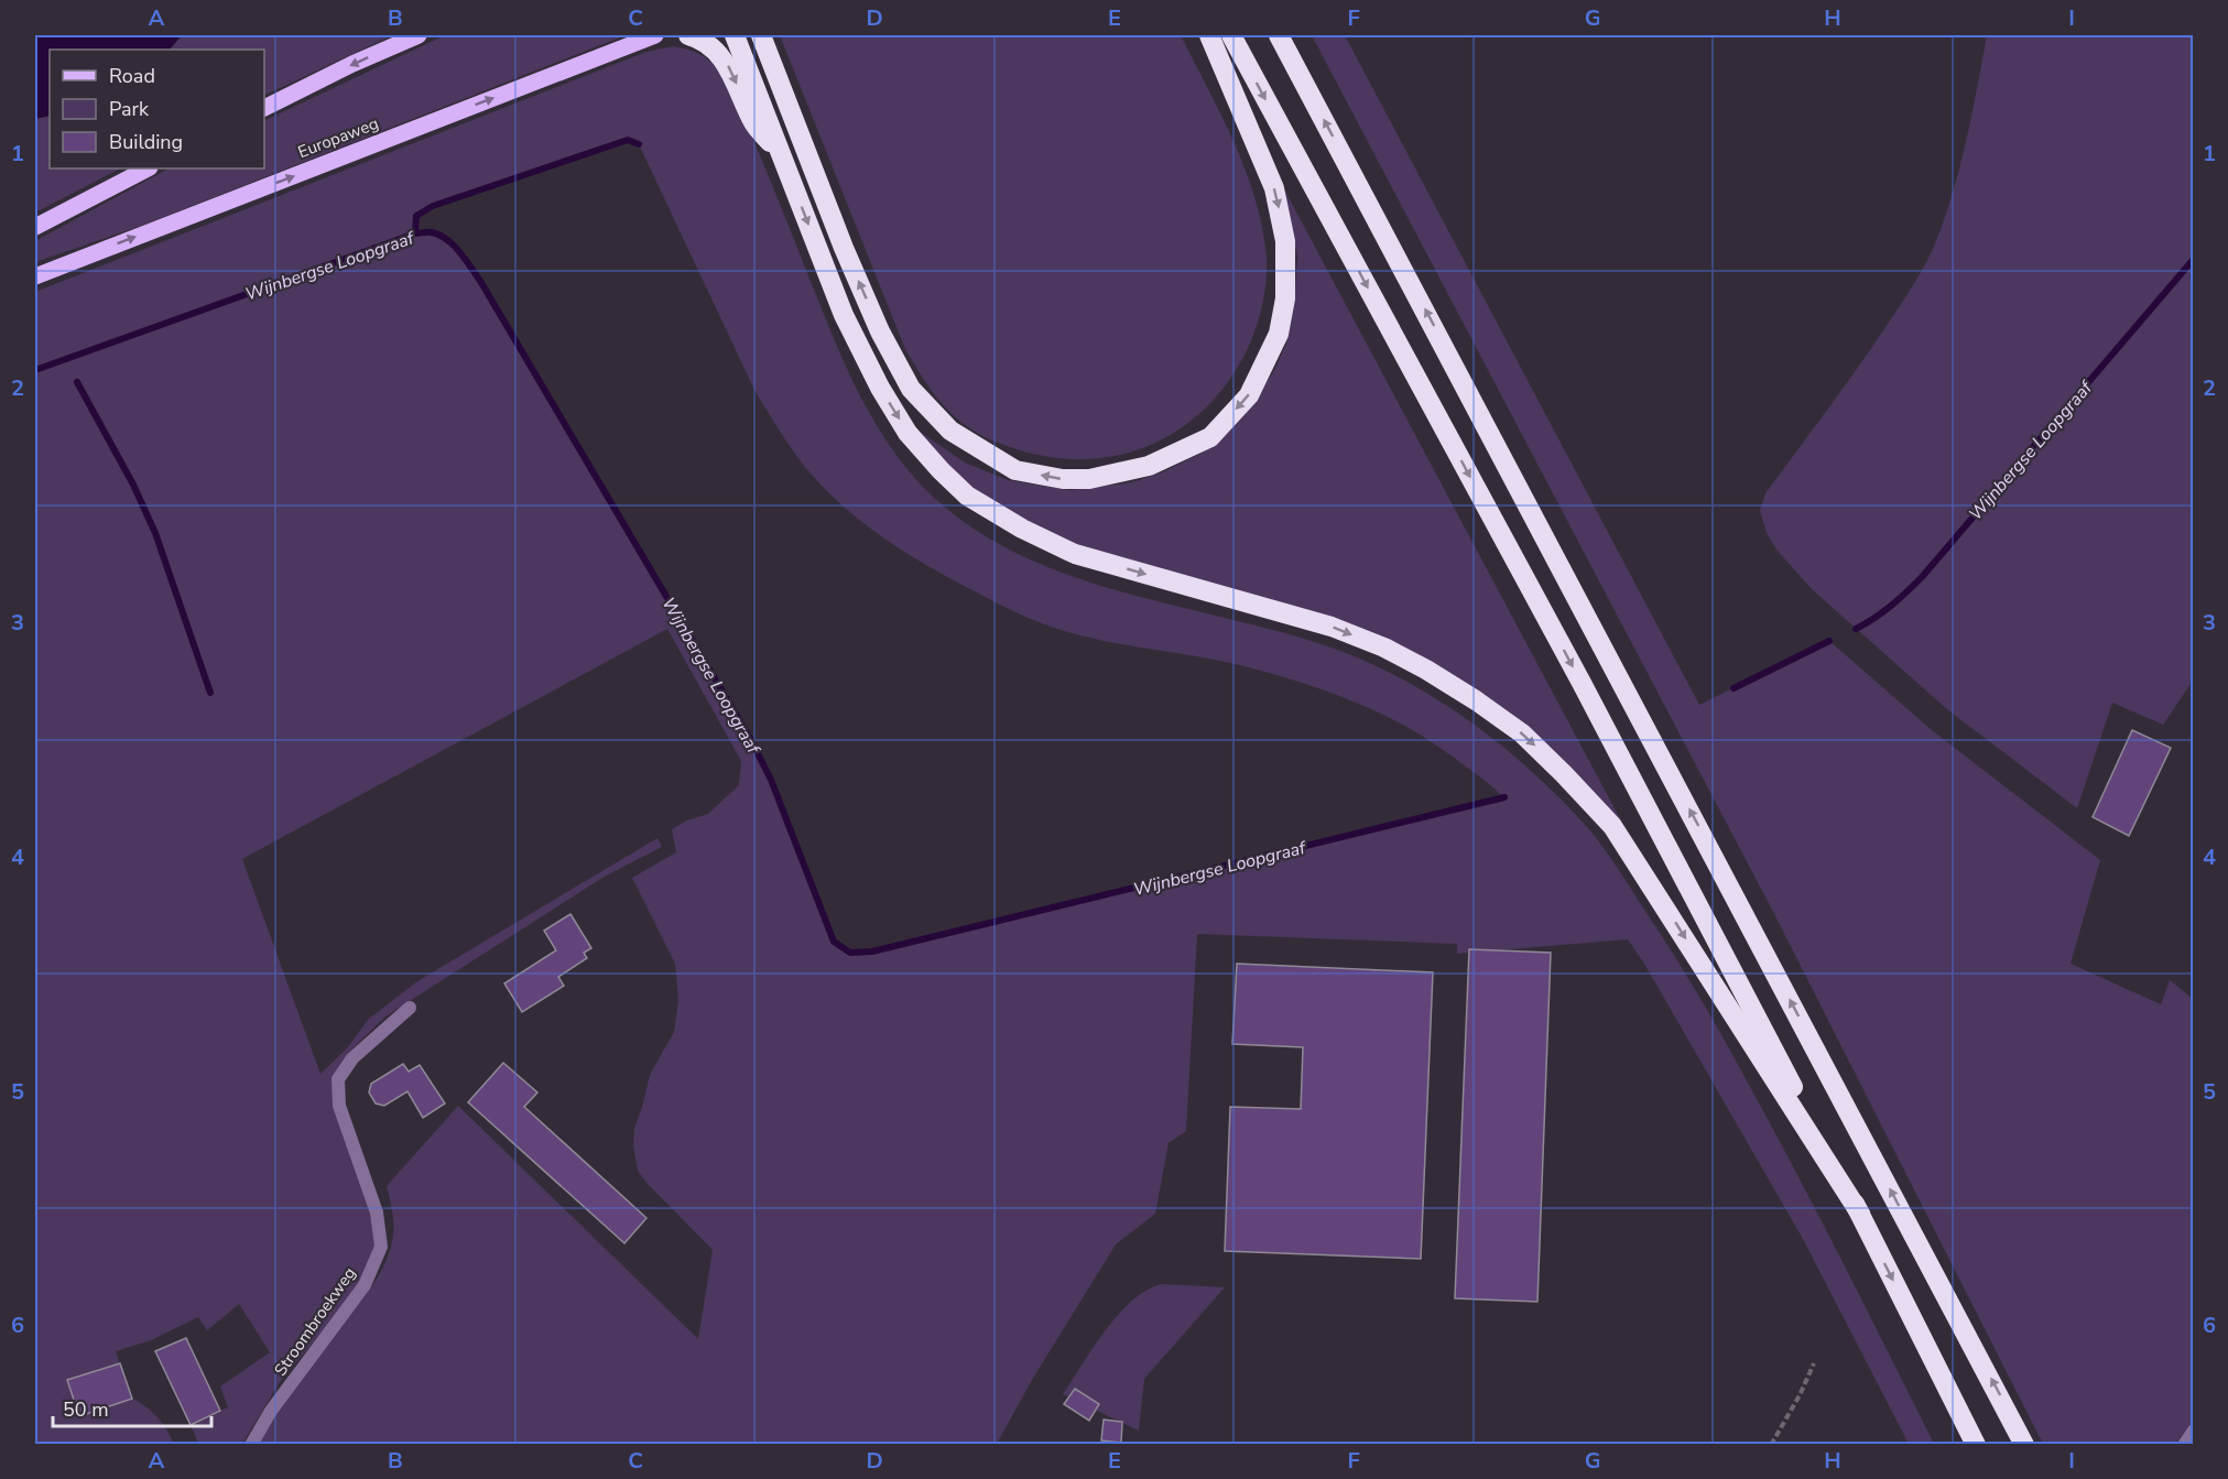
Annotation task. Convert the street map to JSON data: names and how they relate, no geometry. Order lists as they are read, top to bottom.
{
  "streets": {
    "main road": ["Europaweg"],
    "street": ["Stroombroekweg"]
  },
  "water": ["Wijnbergse Loopgraaf"],
  "legend": ["Road", "Park", "Building"],
  "scale_bar": "50 m",
  "grid": {
    "columns": [
      "A",
      "B",
      "C",
      "D",
      "E",
      "F",
      "G",
      "H",
      "I"
    ],
    "rows": [
      "1",
      "2",
      "3",
      "4",
      "5",
      "6"
    ]
  }
}
